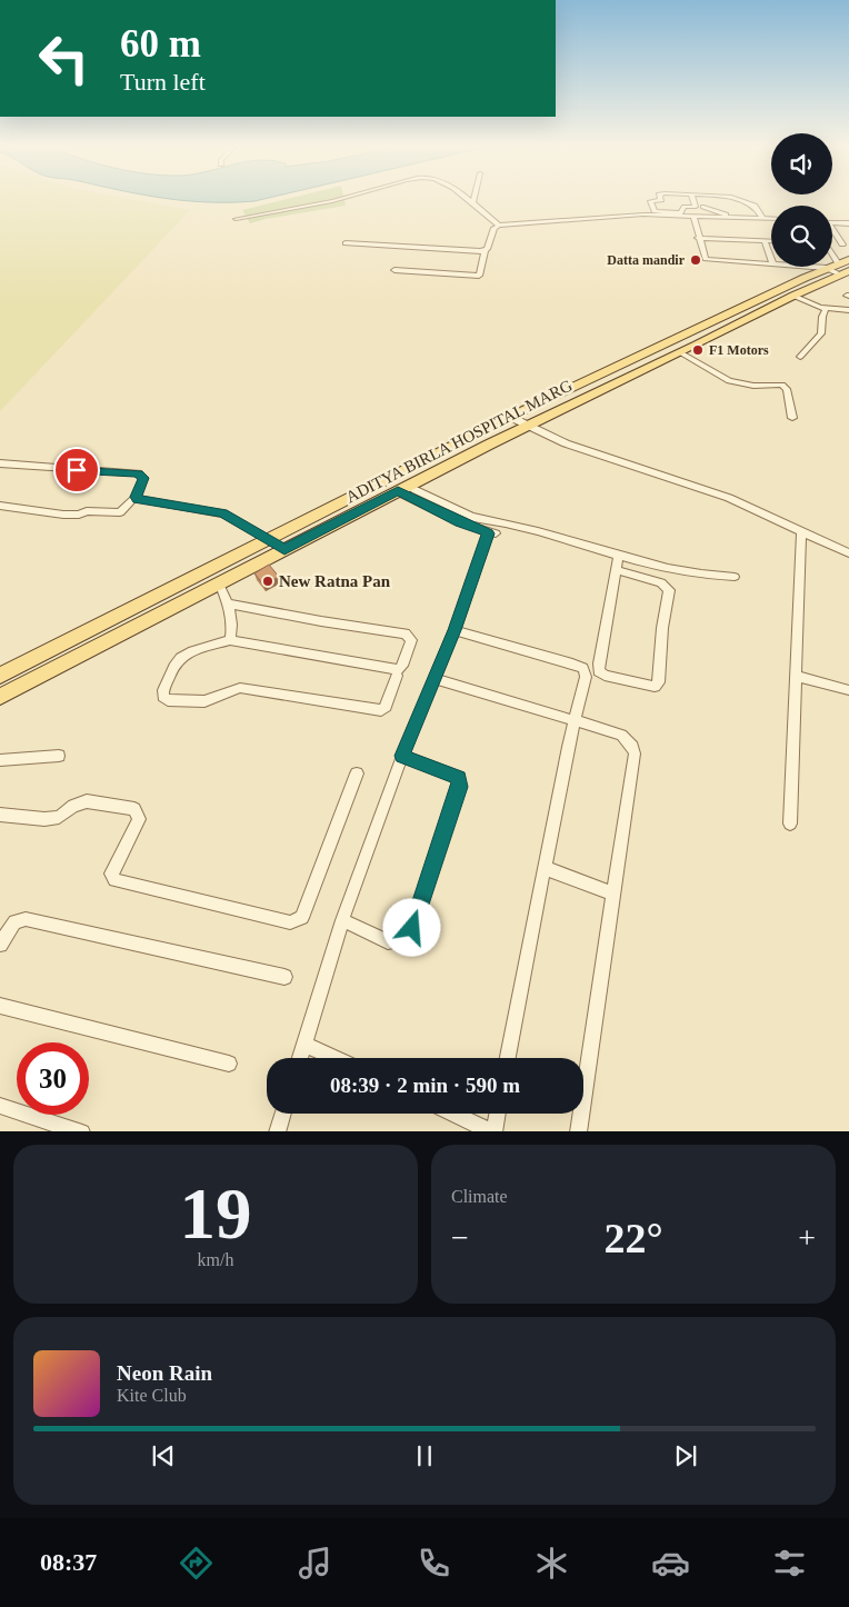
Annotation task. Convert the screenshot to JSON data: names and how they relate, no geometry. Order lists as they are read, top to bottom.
{
  "streets": {
    "main road": ["ADITYA BIRLA HOSPITAL MARG"]
  },
  "places": ["Datta mandir", "F1 Motors", "New Ratna Pan"],
  "page": {
    "turn": ["60 m", "Turn left"],
    "limit": "30",
    "trip": "08:39 · 2 min · 590 m",
    "tile": [
      ["19", "km/h"],
      "Climate"
    ],
    "heat": ["−", "22°", "+"],
    "song": ["Neon Rain", "Kite Club"],
    "tabs": "08:37"
  }
}
